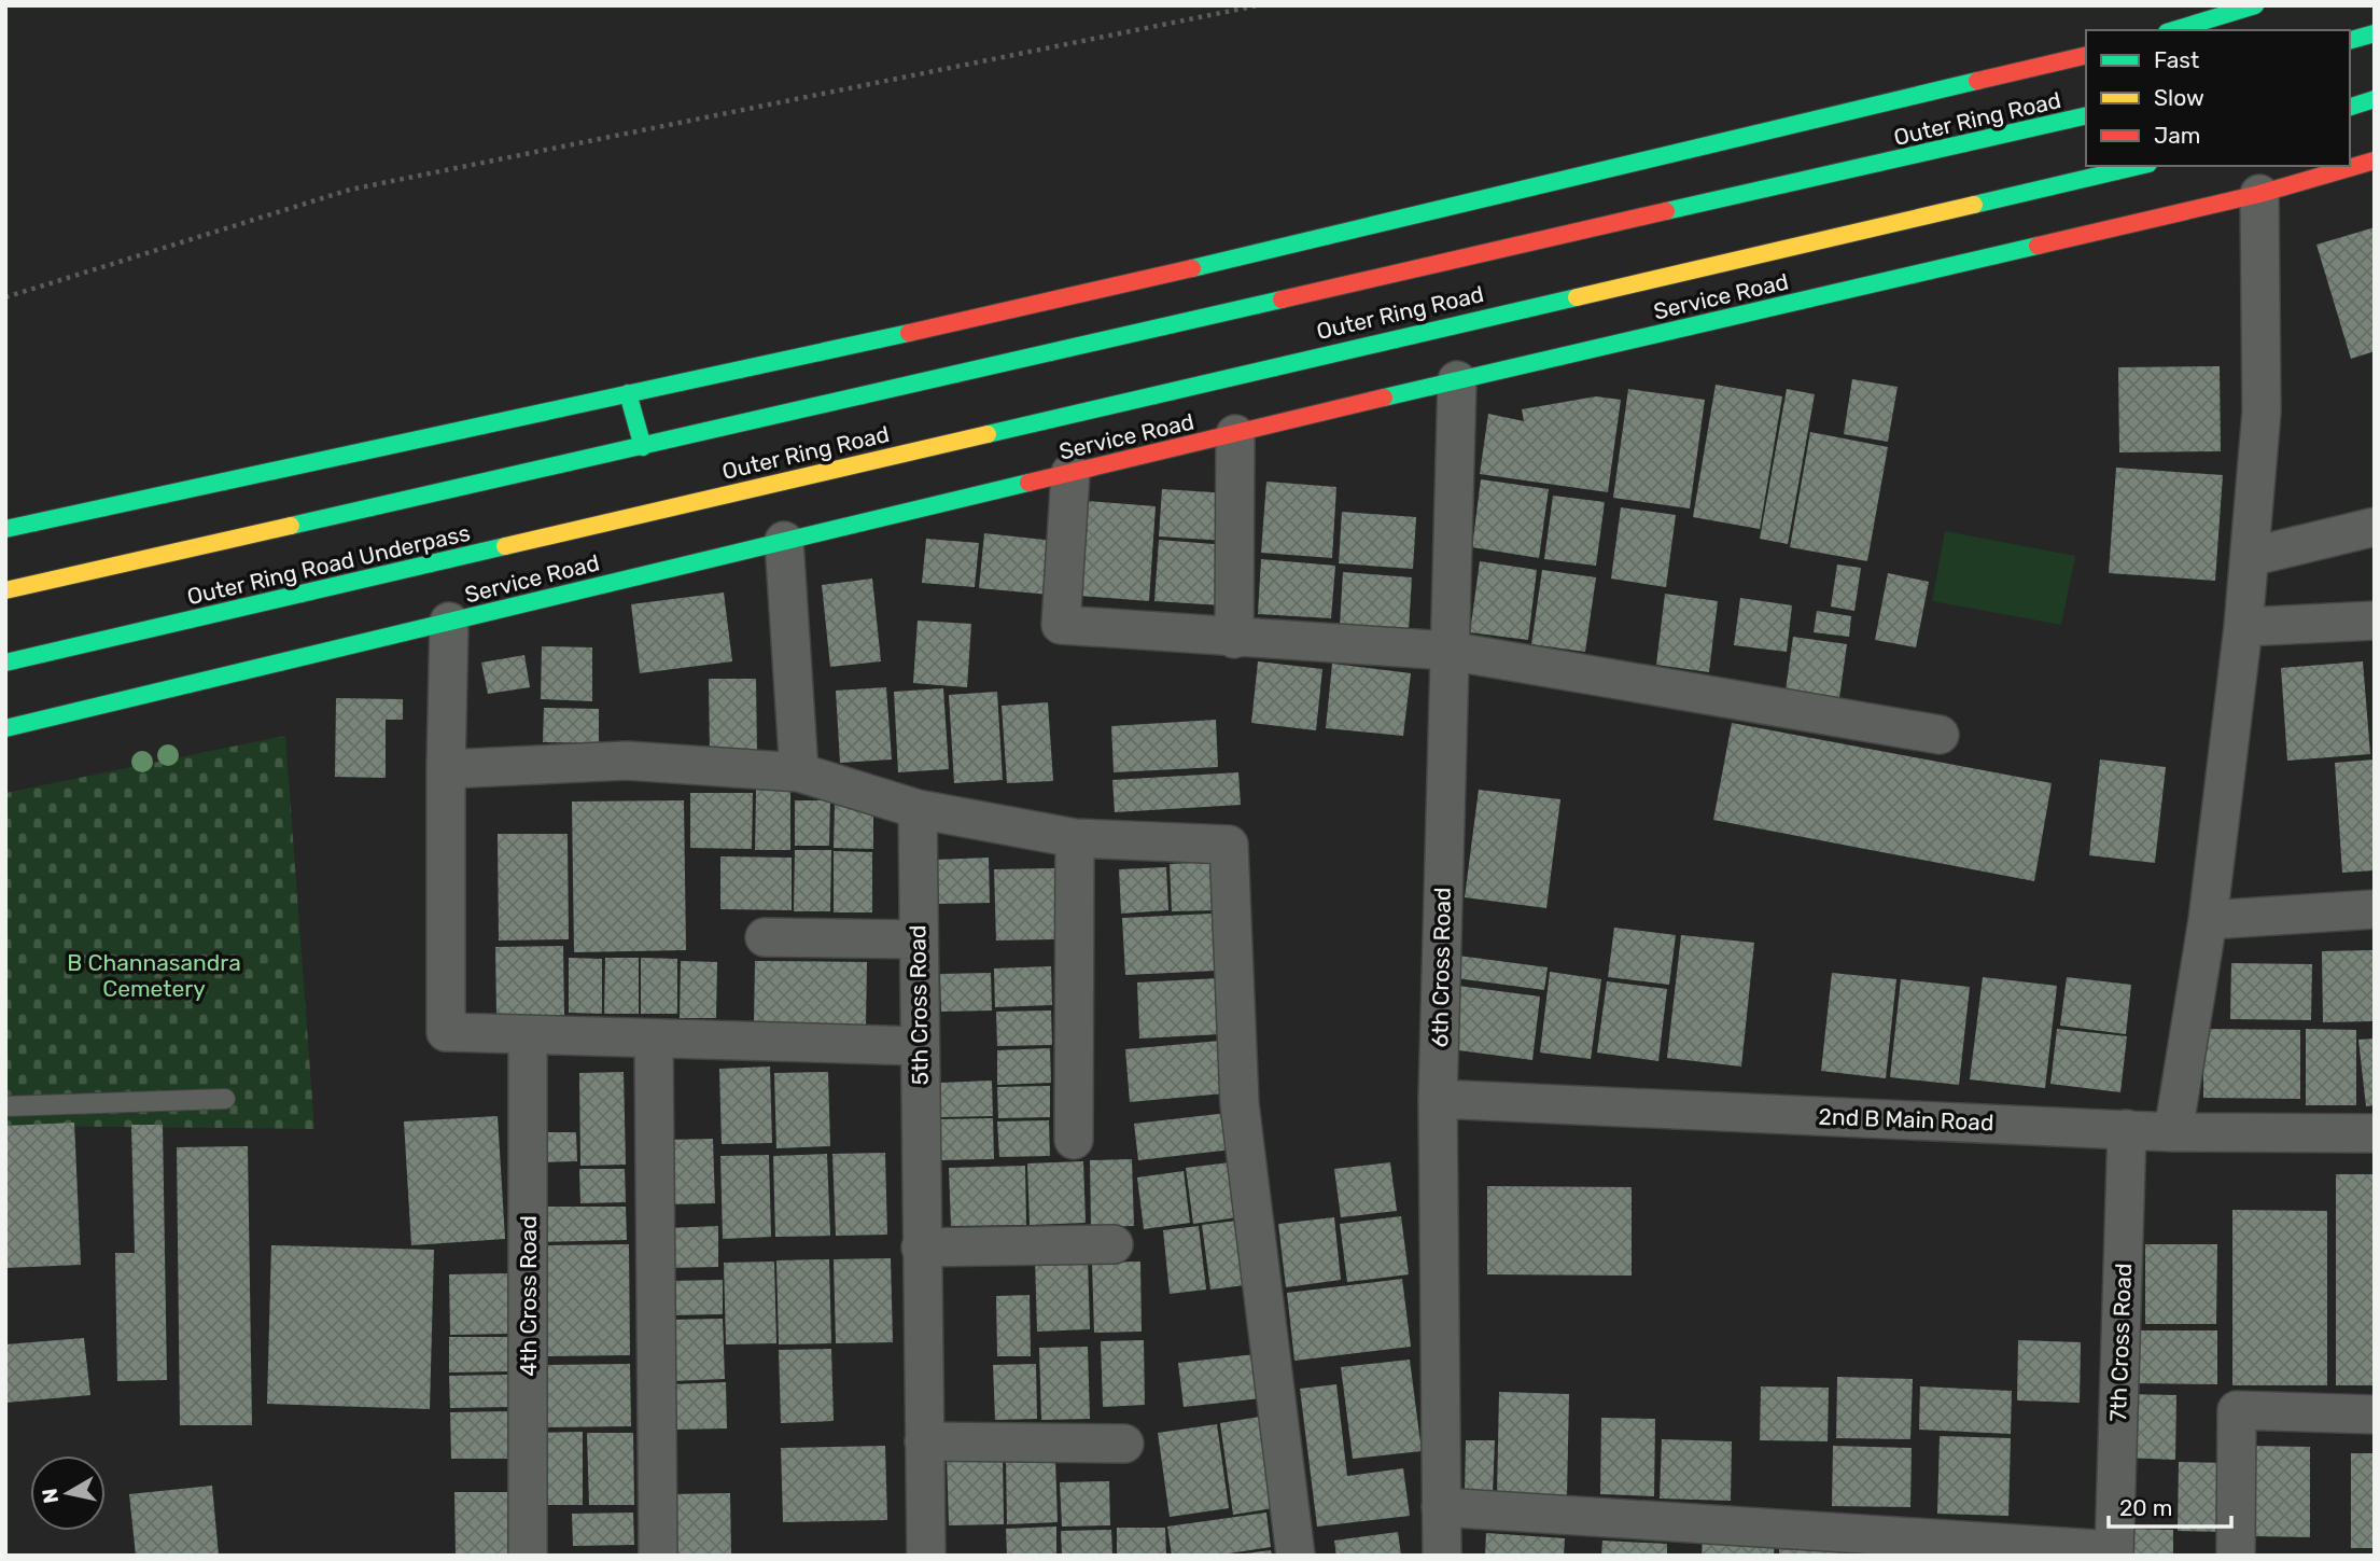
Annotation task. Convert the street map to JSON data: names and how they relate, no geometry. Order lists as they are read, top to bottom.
{
  "streets": {
    "main road": ["Outer Ring Road", "Service Road", "Outer Ring Road Underpass"],
    "street": [
      "6th Cross Road",
      "5th Cross Road",
      "2nd B Main Road",
      "4th Cross Road",
      "7th Cross Road"
    ]
  },
  "crossings": [
    ["Outer Ring Road", "Outer Ring Road Underpass"],
    ["Service Road", "6th Cross Road"],
    ["6th Cross Road", "2nd B Main Road"],
    ["2nd B Main Road", "7th Cross Road"]
  ],
  "parks": ["B Channasandra Cemetery"],
  "legend": ["Fast", "Slow", "Jam"],
  "scale_bar": "20 m",
  "north": "left"
}
